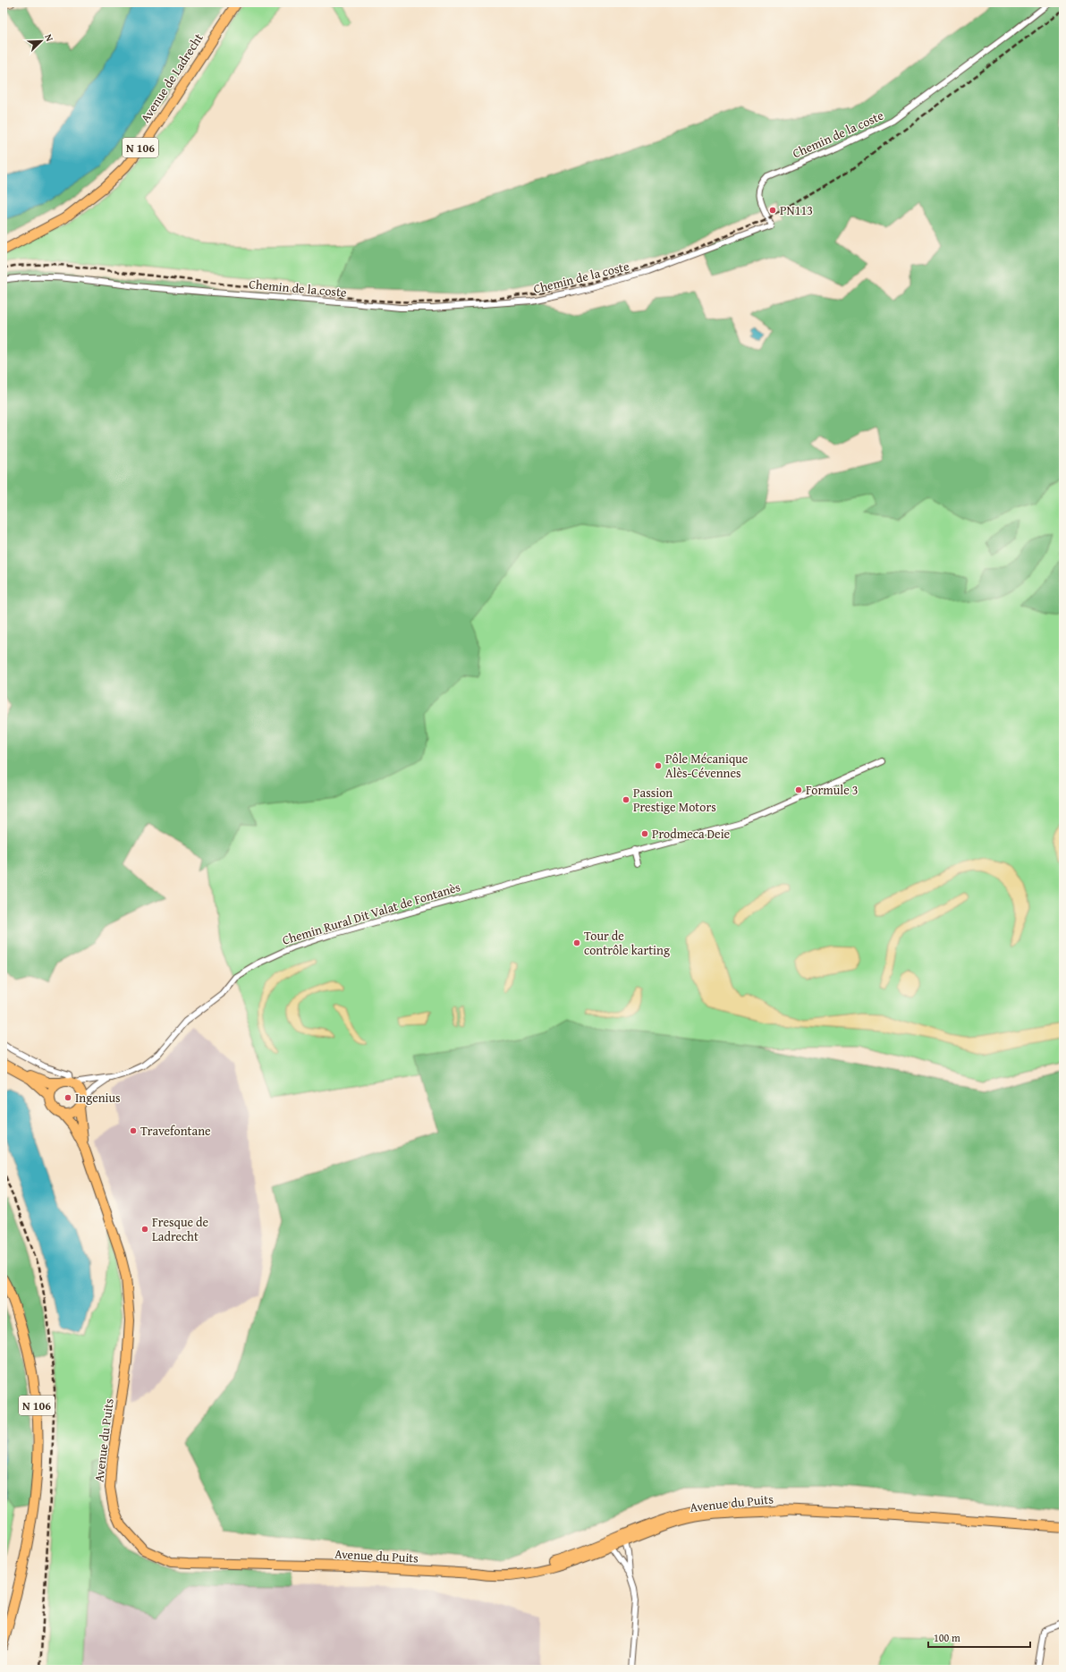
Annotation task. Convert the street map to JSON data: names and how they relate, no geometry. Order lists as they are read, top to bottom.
{
  "streets": {
    "main road": ["Avenue de Ladrecht", "N 106", "Avenue du Puits"],
    "street": ["Chemin de la coste", "Chemin Rural Dit Valat de Fontanès"]
  },
  "crossings": [
    ["Chemin Rural Dit Valat de Fontanès", "Avenue du Puits"]
  ],
  "places": [
    "PN113",
    "Pôle Mécanique Alès-Cévennes",
    "Formule 3",
    "Passion Prestige Motors",
    "Prodmeca Deie",
    "Tour de contrôle karting",
    "Ingenius",
    "Travefontane",
    "Fresque de Ladrecht"
  ],
  "scale_bar": "100 m",
  "north": "top right"
}
